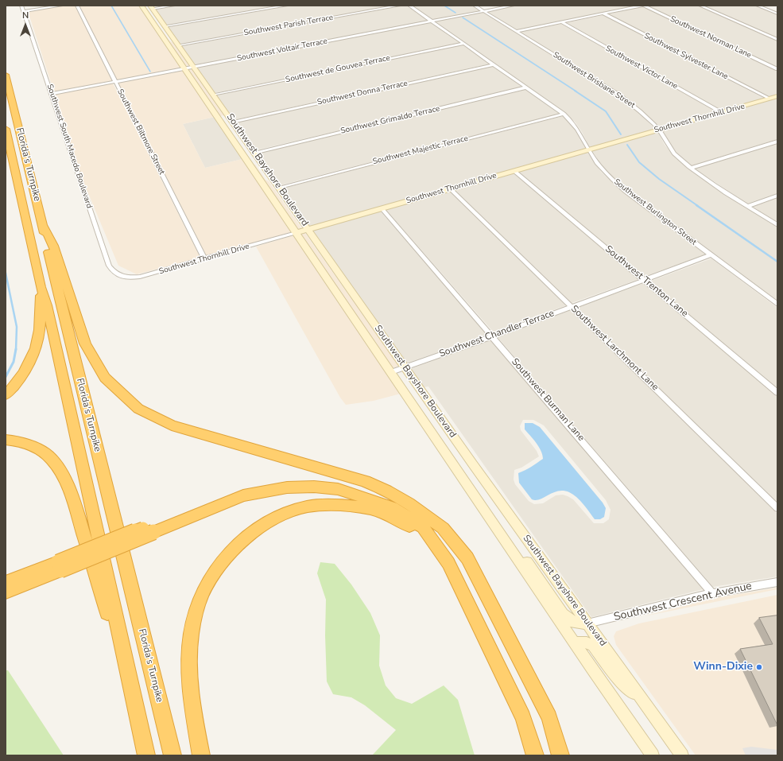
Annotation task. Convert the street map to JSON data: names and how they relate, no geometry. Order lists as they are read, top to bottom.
{
  "streets": {
    "highway": ["Florida's Turnpike"],
    "main road": ["Southwest Thornhill Drive", "Southwest Bayshore Boulevard"],
    "street": [
      "Southwest Parish Terrace",
      "Southwest Norman Lane",
      "Southwest Voltair Terrace",
      "Southwest Sylvester Lane",
      "Southwest Victor Lane",
      "Southwest de Gouvea Terrace",
      "Southwest Brisbane Street",
      "Southwest Donna Terrace",
      "Southwest Grimaldo Terrace",
      "Southwest Biltmore Street",
      "Southwest South Macedo Boulevard",
      "Southwest Majestic Terrace",
      "Southwest Burlington Street",
      "Southwest Trenton Lane",
      "Southwest Chandler Terrace",
      "Southwest Larchmont Lane",
      "Southwest Burman Lane",
      "Southwest Crescent Avenue"
    ]
  },
  "crossings": [
    ["Southwest Parish Terrace", "Southwest Bayshore Boulevard"],
    ["Southwest Voltair Terrace", "Southwest Brisbane Street"],
    ["Southwest Voltair Terrace", "Southwest Biltmore Street"],
    ["Southwest Voltair Terrace", "Southwest South Macedo Boulevard"],
    ["Southwest Voltair Terrace", "Southwest Bayshore Boulevard"],
    ["Southwest Voltair Terrace", "Southwest Burlington Street"],
    ["Southwest Sylvester Lane", "Southwest Thornhill Drive"],
    ["Southwest Victor Lane", "Southwest Thornhill Drive"],
    ["Southwest de Gouvea Terrace", "Southwest Bayshore Boulevard"],
    ["Southwest de Gouvea Terrace", "Southwest Burlington Street"],
    ["Southwest Brisbane Street", "Southwest Thornhill Drive"],
    ["Southwest Donna Terrace", "Southwest Bayshore Boulevard"],
    ["Southwest Donna Terrace", "Southwest Burlington Street"],
    ["Southwest Thornhill Drive", "Southwest Biltmore Street"],
    ["Southwest Thornhill Drive", "Southwest South Macedo Boulevard"],
    ["Southwest Thornhill Drive", "Southwest Bayshore Boulevard"],
    ["Southwest Thornhill Drive", "Southwest Burlington Street"],
    ["Southwest Thornhill Drive", "Southwest Trenton Lane"],
    ["Southwest Thornhill Drive", "Southwest Larchmont Lane"],
    ["Southwest Thornhill Drive", "Southwest Burman Lane"],
    ["Southwest Grimaldo Terrace", "Southwest Bayshore Boulevard"],
    ["Southwest Grimaldo Terrace", "Southwest Burlington Street"],
    ["Southwest Majestic Terrace", "Southwest Bayshore Boulevard"],
    ["Southwest Majestic Terrace", "Southwest Burlington Street"],
    ["Southwest Bayshore Boulevard", "Southwest Chandler Terrace"],
    ["Southwest Bayshore Boulevard", "Southwest Crescent Avenue"],
    ["Southwest Burlington Street", "Southwest Chandler Terrace"],
    ["Southwest Trenton Lane", "Southwest Chandler Terrace"],
    ["Southwest Chandler Terrace", "Southwest Larchmont Lane"],
    ["Southwest Chandler Terrace", "Southwest Burman Lane"],
    ["Southwest Burman Lane", "Southwest Crescent Avenue"]
  ],
  "places": ["Winn-Dixie"],
  "north": "top"
}
